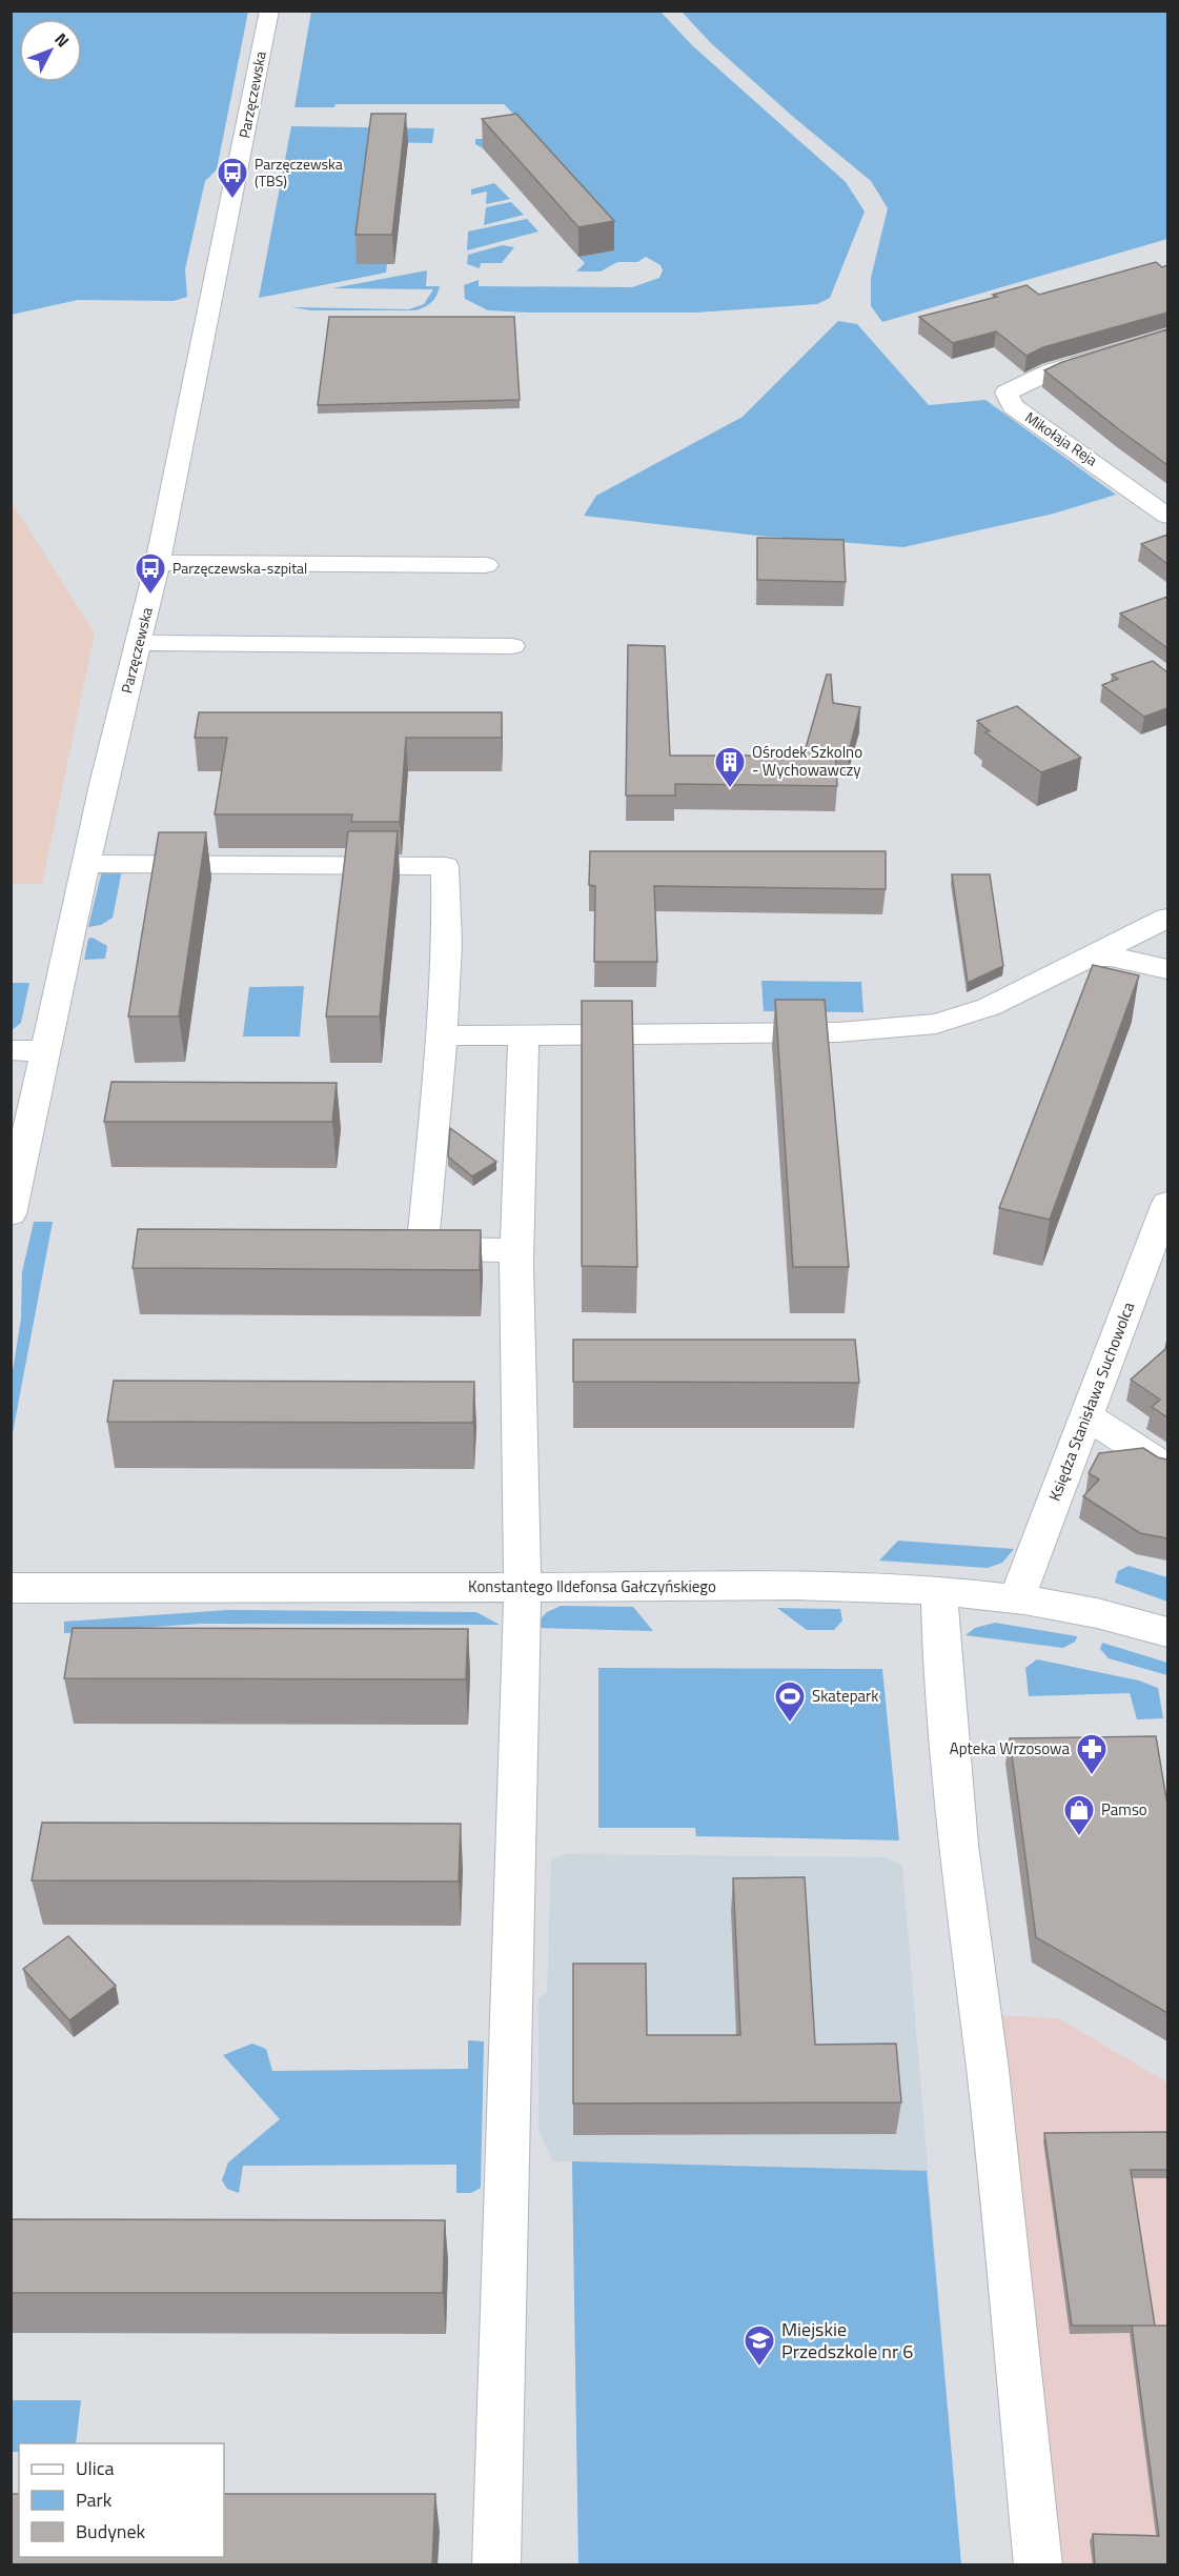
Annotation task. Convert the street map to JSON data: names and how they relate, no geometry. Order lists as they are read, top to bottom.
{
  "streets": {
    "street": [
      "Parzęczewska",
      "Mikołaja Reja",
      "Księdza Stanisława Suchowolca",
      "Konstantego Ildefonsa Gałczyńskiego"
    ]
  },
  "crossings": [
    ["Księdza Stanisława Suchowolca", "Konstantego Ildefonsa Gałczyńskiego"]
  ],
  "places": {
    "bus stop": ["Parzęczewska (TBS)", "Parzęczewska-szpital"],
    "building": ["Ośrodek Szkolno - Wychowawczy"],
    "sports": ["Skatepark"],
    "pharmacy": ["Apteka Wrzosowa"],
    "shop": ["Pamso"],
    "school or university": ["Miejskie Przedszkole nr 6"]
  },
  "legend": ["Ulica", "Park", "Budynek"],
  "north": "top right"
}
